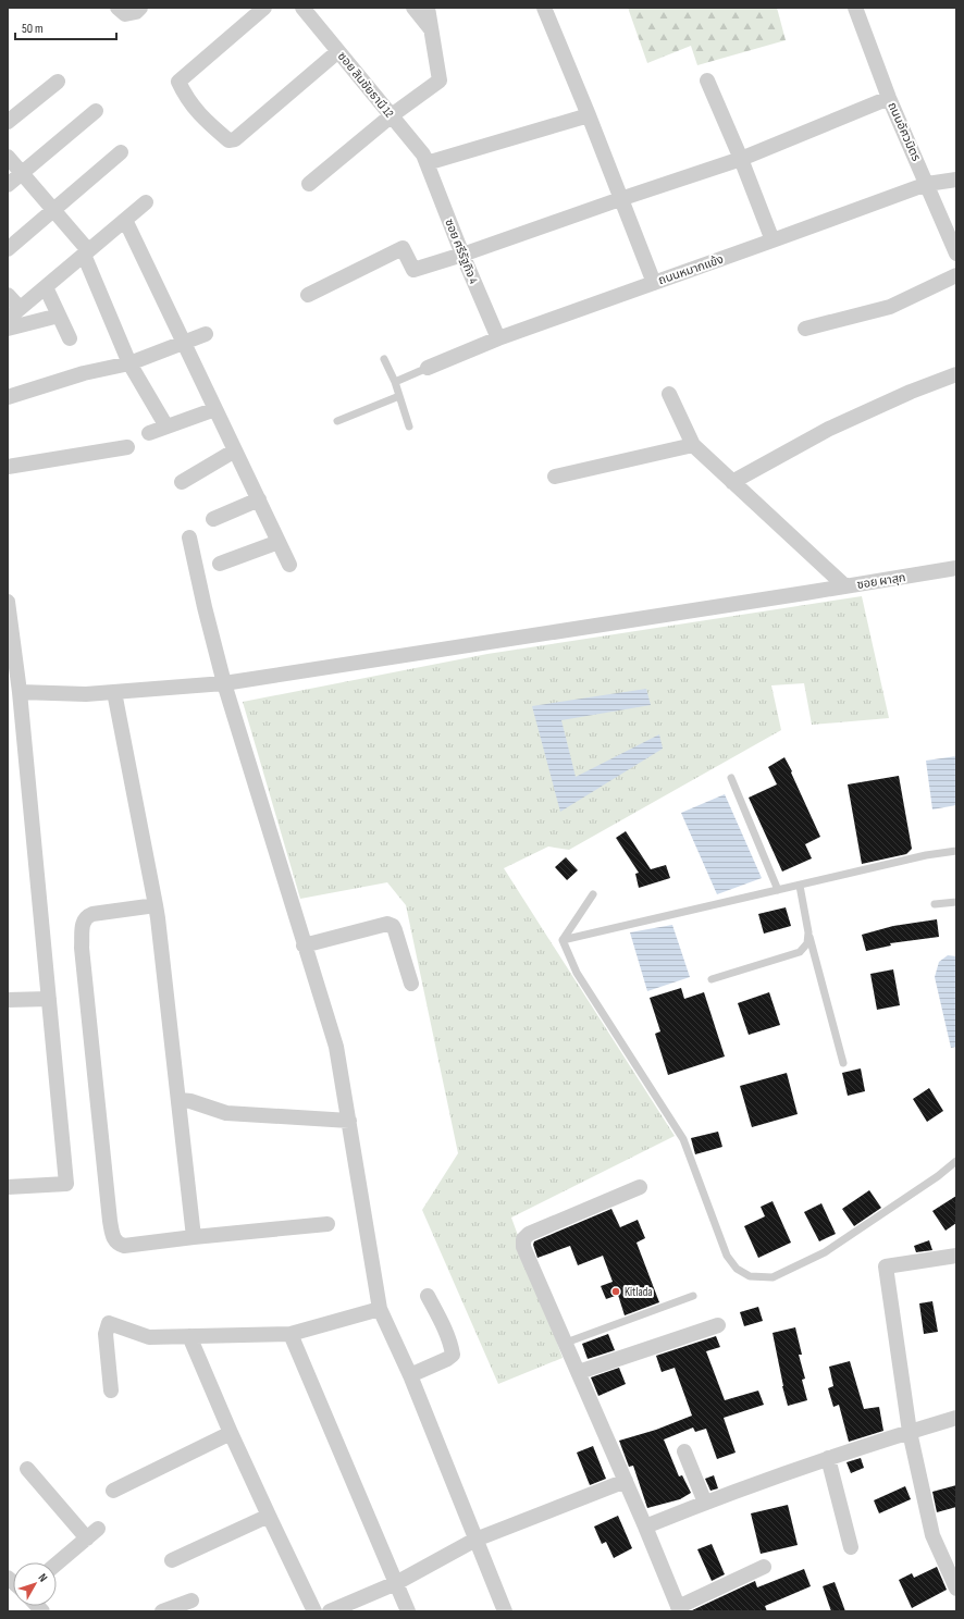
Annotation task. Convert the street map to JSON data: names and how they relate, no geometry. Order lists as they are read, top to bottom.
{
  "streets": {
    "street": [
      "ซอย สินชัยธานี 12",
      "ถนนอัศวมิตร",
      "ซอย ศรีรัฐกิจ 4",
      "ถนนหมากแข้ง",
      "ซอย ผาสุก"
    ]
  },
  "crossings": [
    ["ซอย สินชัยธานี 12", "ซอย ศรีรัฐกิจ 4"],
    ["ถนนอัศวมิตร", "ถนนหมากแข้ง"],
    ["ซอย ศรีรัฐกิจ 4", "ถนนหมากแข้ง"]
  ],
  "places": ["Kitlada"],
  "scale_bar": "50 m",
  "north": "top right"
}
